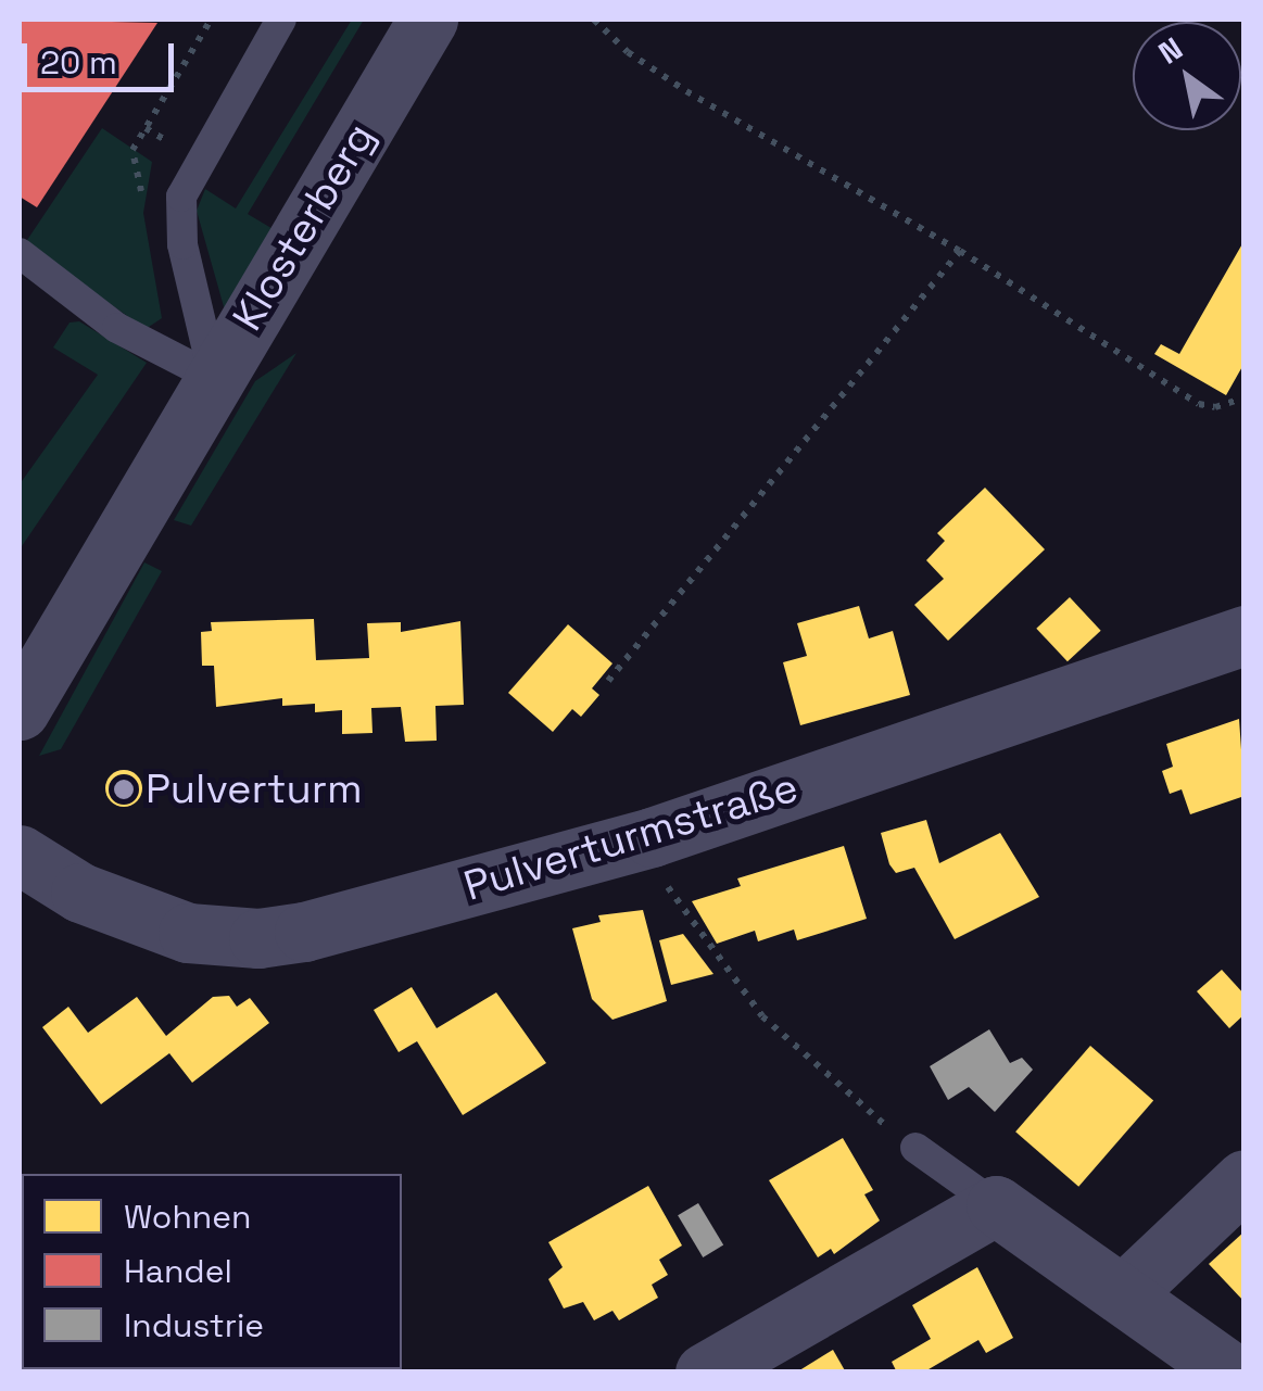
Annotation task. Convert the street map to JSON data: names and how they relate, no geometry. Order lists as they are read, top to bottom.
{
  "streets": {
    "street": ["Klosterberg", "Pulverturmstraße"]
  },
  "places": ["Pulverturm"],
  "legend": ["Wohnen", "Handel", "Industrie"],
  "scale_bar": "20 m",
  "north": "top left"
}
